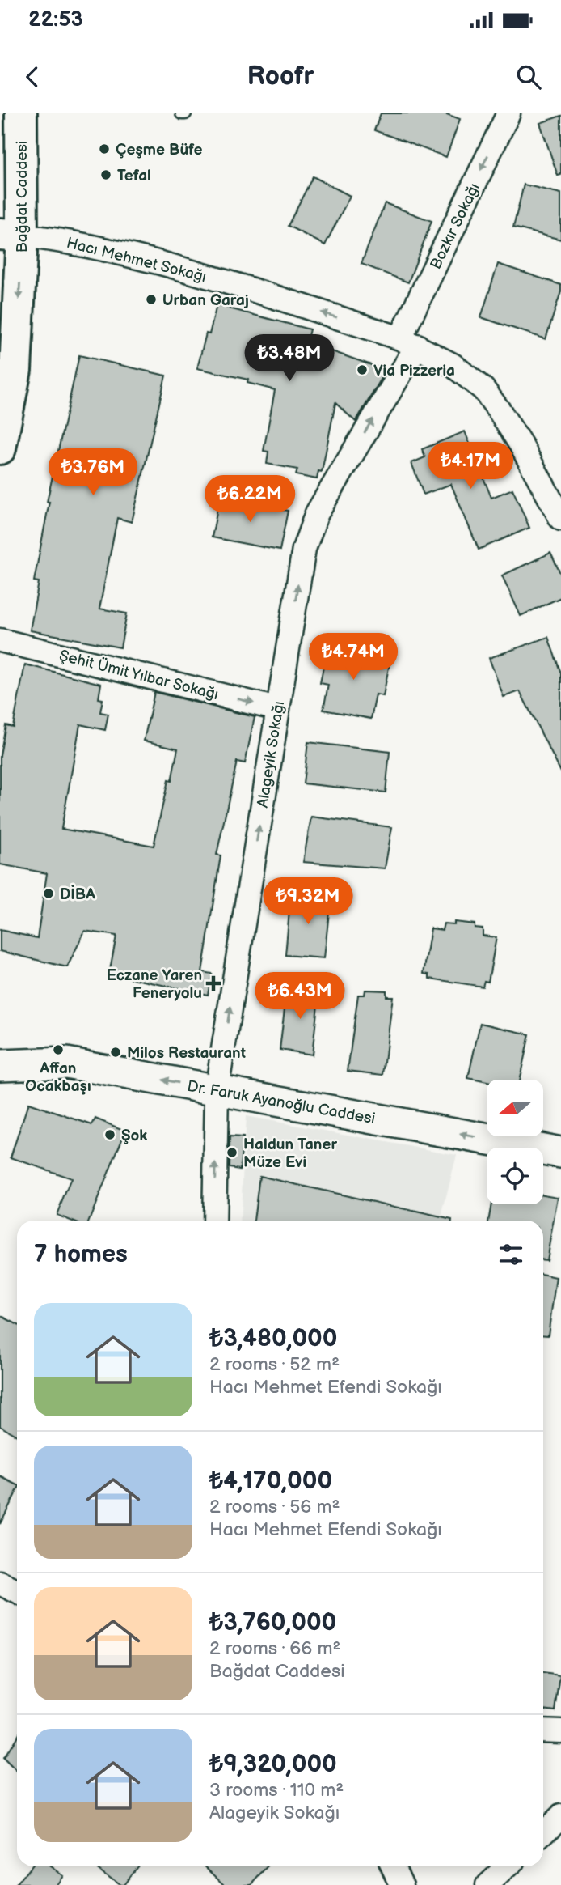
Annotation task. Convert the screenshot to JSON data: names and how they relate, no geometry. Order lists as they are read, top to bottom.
{
  "streets": {
    "main road": ["Bağdat Caddesi"],
    "street": [
      "Bozkır Sokağı",
      "Hacı Mehmet Sokağı",
      "Şehit Ümit Yılbar Sokağı",
      "Alageyik Sokağı",
      "Dr. Faruk Ayanoğlu Caddesi"
    ]
  },
  "crossings": [
    ["Bağdat Caddesi", "Hacı Mehmet Sokağı"],
    ["Bozkır Sokağı", "Hacı Mehmet Sokağı"],
    ["Bozkır Sokağı", "Alageyik Sokağı"],
    ["Hacı Mehmet Sokağı", "Alageyik Sokağı"],
    ["Şehit Ümit Yılbar Sokağı", "Alageyik Sokağı"],
    ["Alageyik Sokağı", "Dr. Faruk Ayanoğlu Caddesi"]
  ],
  "one_way": [
    "Bağdat Caddesi",
    "Bozkır Sokağı",
    "Hacı Mehmet Sokağı",
    "Şehit Ümit Yılbar Sokağı",
    "Alageyik Sokağı",
    "Dr. Faruk Ayanoğlu Caddesi"
  ],
  "places": {
    "other": [
      "Çeşme Büfe",
      "Tefal",
      "Urban Garaj",
      "Via Pizzeria",
      "DİBA",
      "Affan Ocakbaşı",
      "Milos Restaurant",
      "Şok",
      "Haldun Taner Müze Evi"
    ],
    "health": ["Eczane Yaren Feneryolu"]
  },
  "north": "left",
  "page": {
    "status": "22:53",
    "header": "Roofr",
    "price": [
      "₺3.48M",
      "₺4.17M",
      "₺3.76M",
      "₺6.22M",
      "₺4.74M",
      "₺9.32M",
      "₺6.43M"
    ],
    "heading": "7 homes",
    "list": [
      {
        "name": "₺3,480,000",
        "note": "2 rooms · 52 m² · Hacı Mehmet Efendi Sokağı"
      },
      {
        "name": "₺4,170,000",
        "note": "2 rooms · 56 m² · Hacı Mehmet Efendi Sokağı"
      },
      {
        "name": "₺3,760,000",
        "note": "2 rooms · 66 m² · Bağdat Caddesi"
      },
      {
        "name": "₺9,320,000",
        "note": "3 rooms · 110 m² · Alageyik Sokağı"
      }
    ]
  }
}
